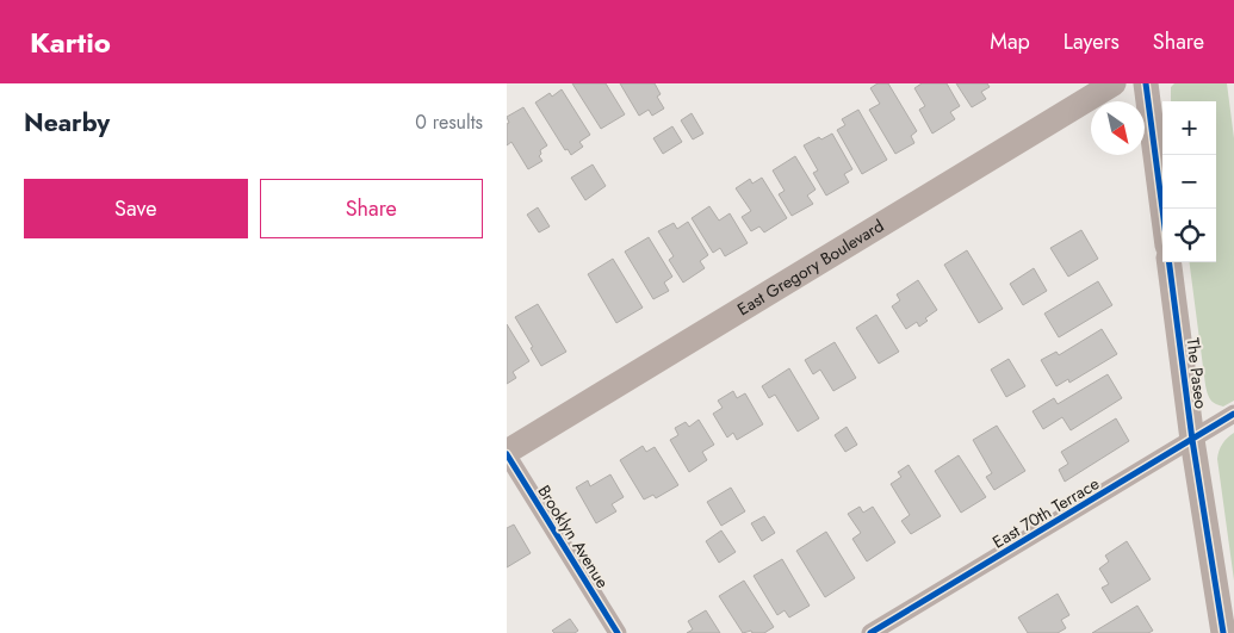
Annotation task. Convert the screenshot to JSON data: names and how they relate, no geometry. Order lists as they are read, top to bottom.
{
  "streets": {
    "main road": ["East Gregory Boulevard", "The Paseo"],
    "street": ["East 70th Terrace", "Brooklyn Avenue"]
  },
  "crossings": [
    ["East Gregory Boulevard", "Brooklyn Avenue"],
    ["The Paseo", "East 70th Terrace"]
  ],
  "north": "bottom right",
  "page": {
    "header": "Kartio",
    "nav": ["Map", "Layers", "Share"],
    "heading": ["Nearby", "0 results"],
    "map_buttons": ["+", "−"],
    "buttons": ["Save", "Share"]
  }
}
